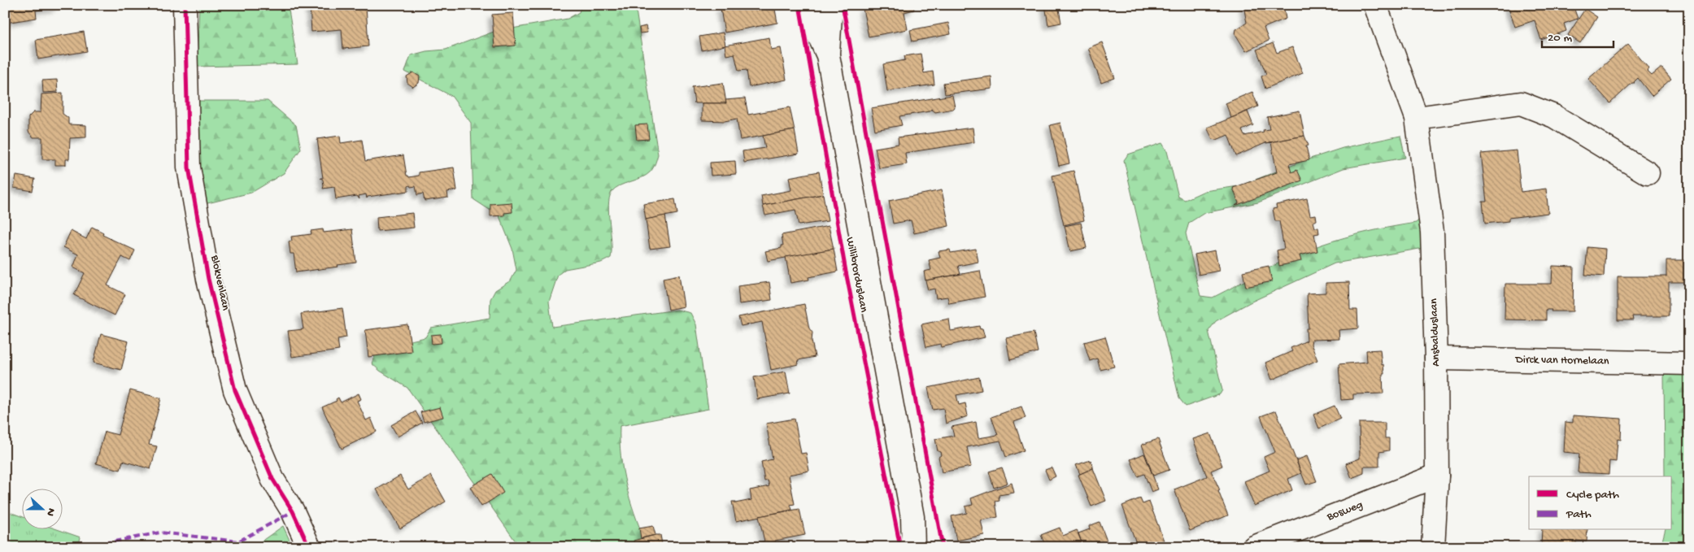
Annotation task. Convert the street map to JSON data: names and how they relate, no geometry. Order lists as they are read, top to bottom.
{
  "streets": {
    "street": [
      "Willibrorduslaan",
      "Blokvenlaan",
      "Ansbalduslaan",
      "Dirck van Hornelaan",
      "Bosweg"
    ]
  },
  "crossings": [
    ["Ansbalduslaan", "Dirck van Hornelaan"],
    ["Ansbalduslaan", "Bosweg"]
  ],
  "legend": ["Cycle path", "Path"],
  "scale_bar": "20 m",
  "north": "right"
}
